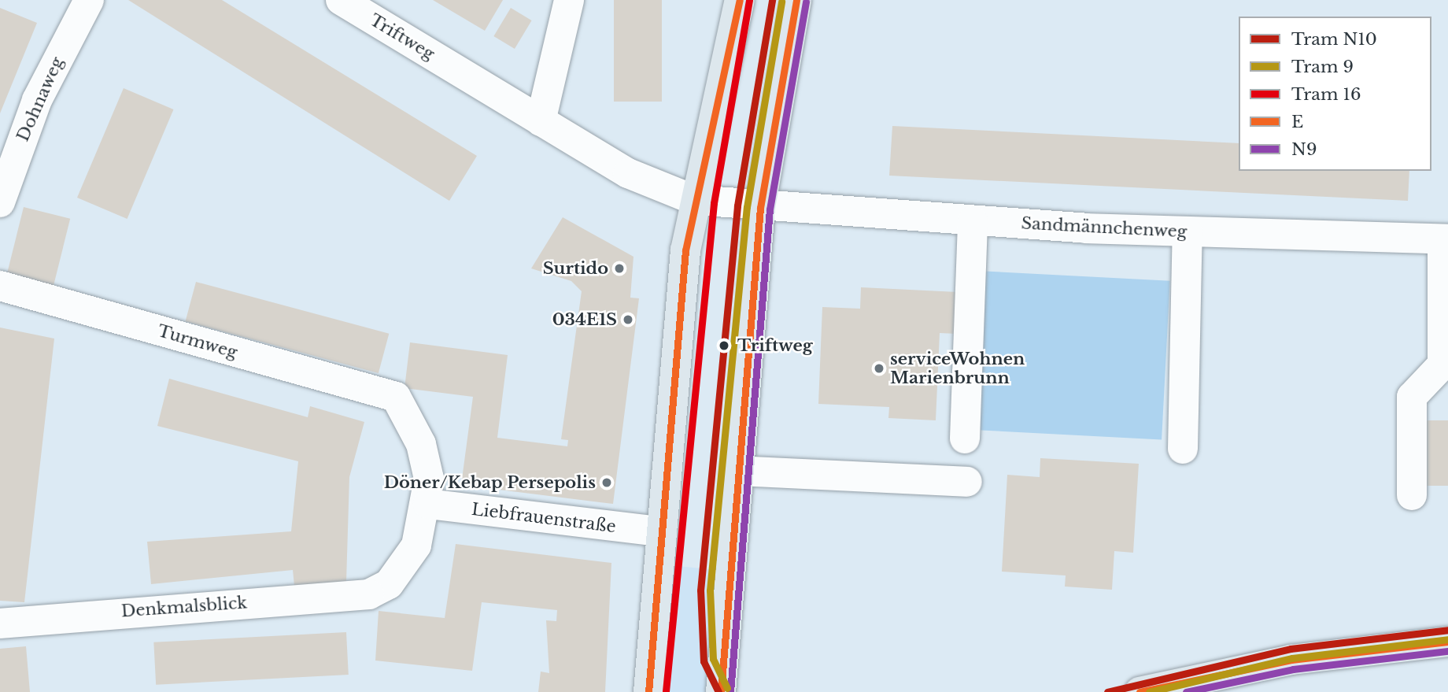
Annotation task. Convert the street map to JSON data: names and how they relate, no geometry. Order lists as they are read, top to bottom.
{
  "streets": {
    "street": [
      "Triftweg",
      "Dohnaweg",
      "Sandmännchenweg",
      "Turmweg",
      "Liebfrauenstraße",
      "Denkmalsblick"
    ]
  },
  "crossings": [
    ["Triftweg", "Sandmännchenweg"],
    ["Turmweg", "Liebfrauenstraße"],
    ["Turmweg", "Denkmalsblick"],
    ["Liebfrauenstraße", "Denkmalsblick"]
  ],
  "places": [
    "Surtido",
    "034E1S",
    "Triftweg",
    "serviceWohnen Marienbrunn",
    "Döner/Kebap Persepolis"
  ],
  "lines": [
    "tram line N10",
    "tram line 16",
    "transit line E",
    "tram line 9",
    "transit line N9"
  ],
  "legend": [
    "Tram N10",
    "Tram 9",
    "Tram 16",
    "E",
    "N9"
  ]
}
